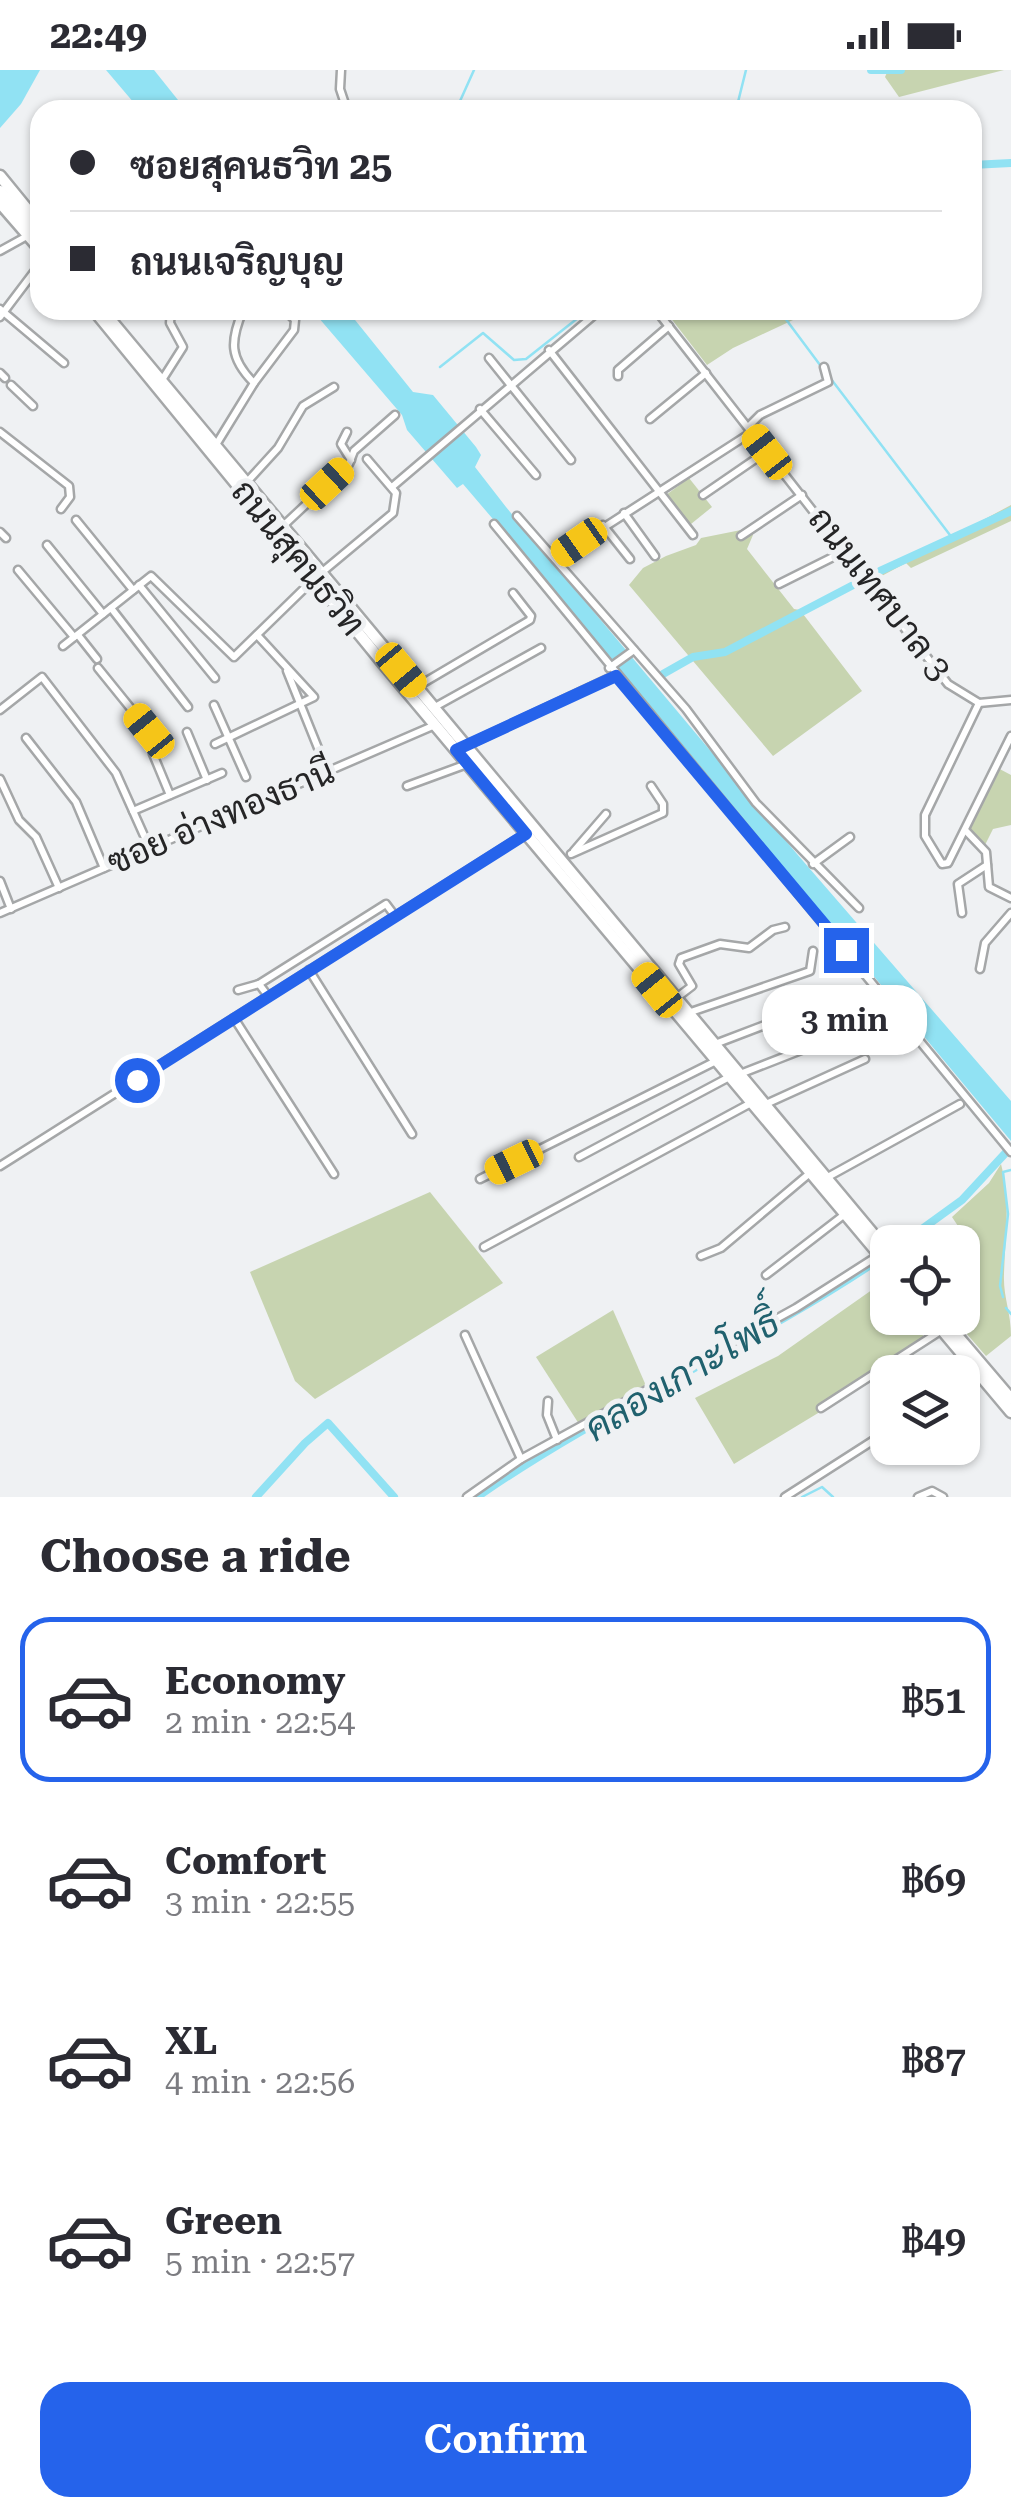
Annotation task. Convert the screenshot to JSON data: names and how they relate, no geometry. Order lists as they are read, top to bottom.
{
  "streets": {
    "main road": ["ถนนสุคนธวิท"],
    "street": ["ถนนเทศบาล 3", "ซอย อ่างทองธานี"]
  },
  "crossings": [
    ["ถนนสุคนธวิท", "ซอย อ่างทองธานี"]
  ],
  "water": ["คลองเกาะโพธิ์"],
  "page": {
    "status": "22:49",
    "banner": ["ซอยสุคนธวิท 25", "ถนนเจริญบุญ"],
    "bubble": "3 min",
    "heading": "Choose a ride",
    "list": [
      {
        "name": "Economy",
        "note": "2 min · 22:54",
        "value": "฿51"
      },
      {
        "name": "Comfort",
        "note": "3 min · 22:55",
        "value": "฿69"
      },
      {
        "name": "XL",
        "note": "4 min · 22:56",
        "value": "฿87"
      },
      {
        "name": "Green",
        "note": "5 min · 22:57",
        "value": "฿49"
      }
    ],
    "buttons": "Confirm"
  }
}
